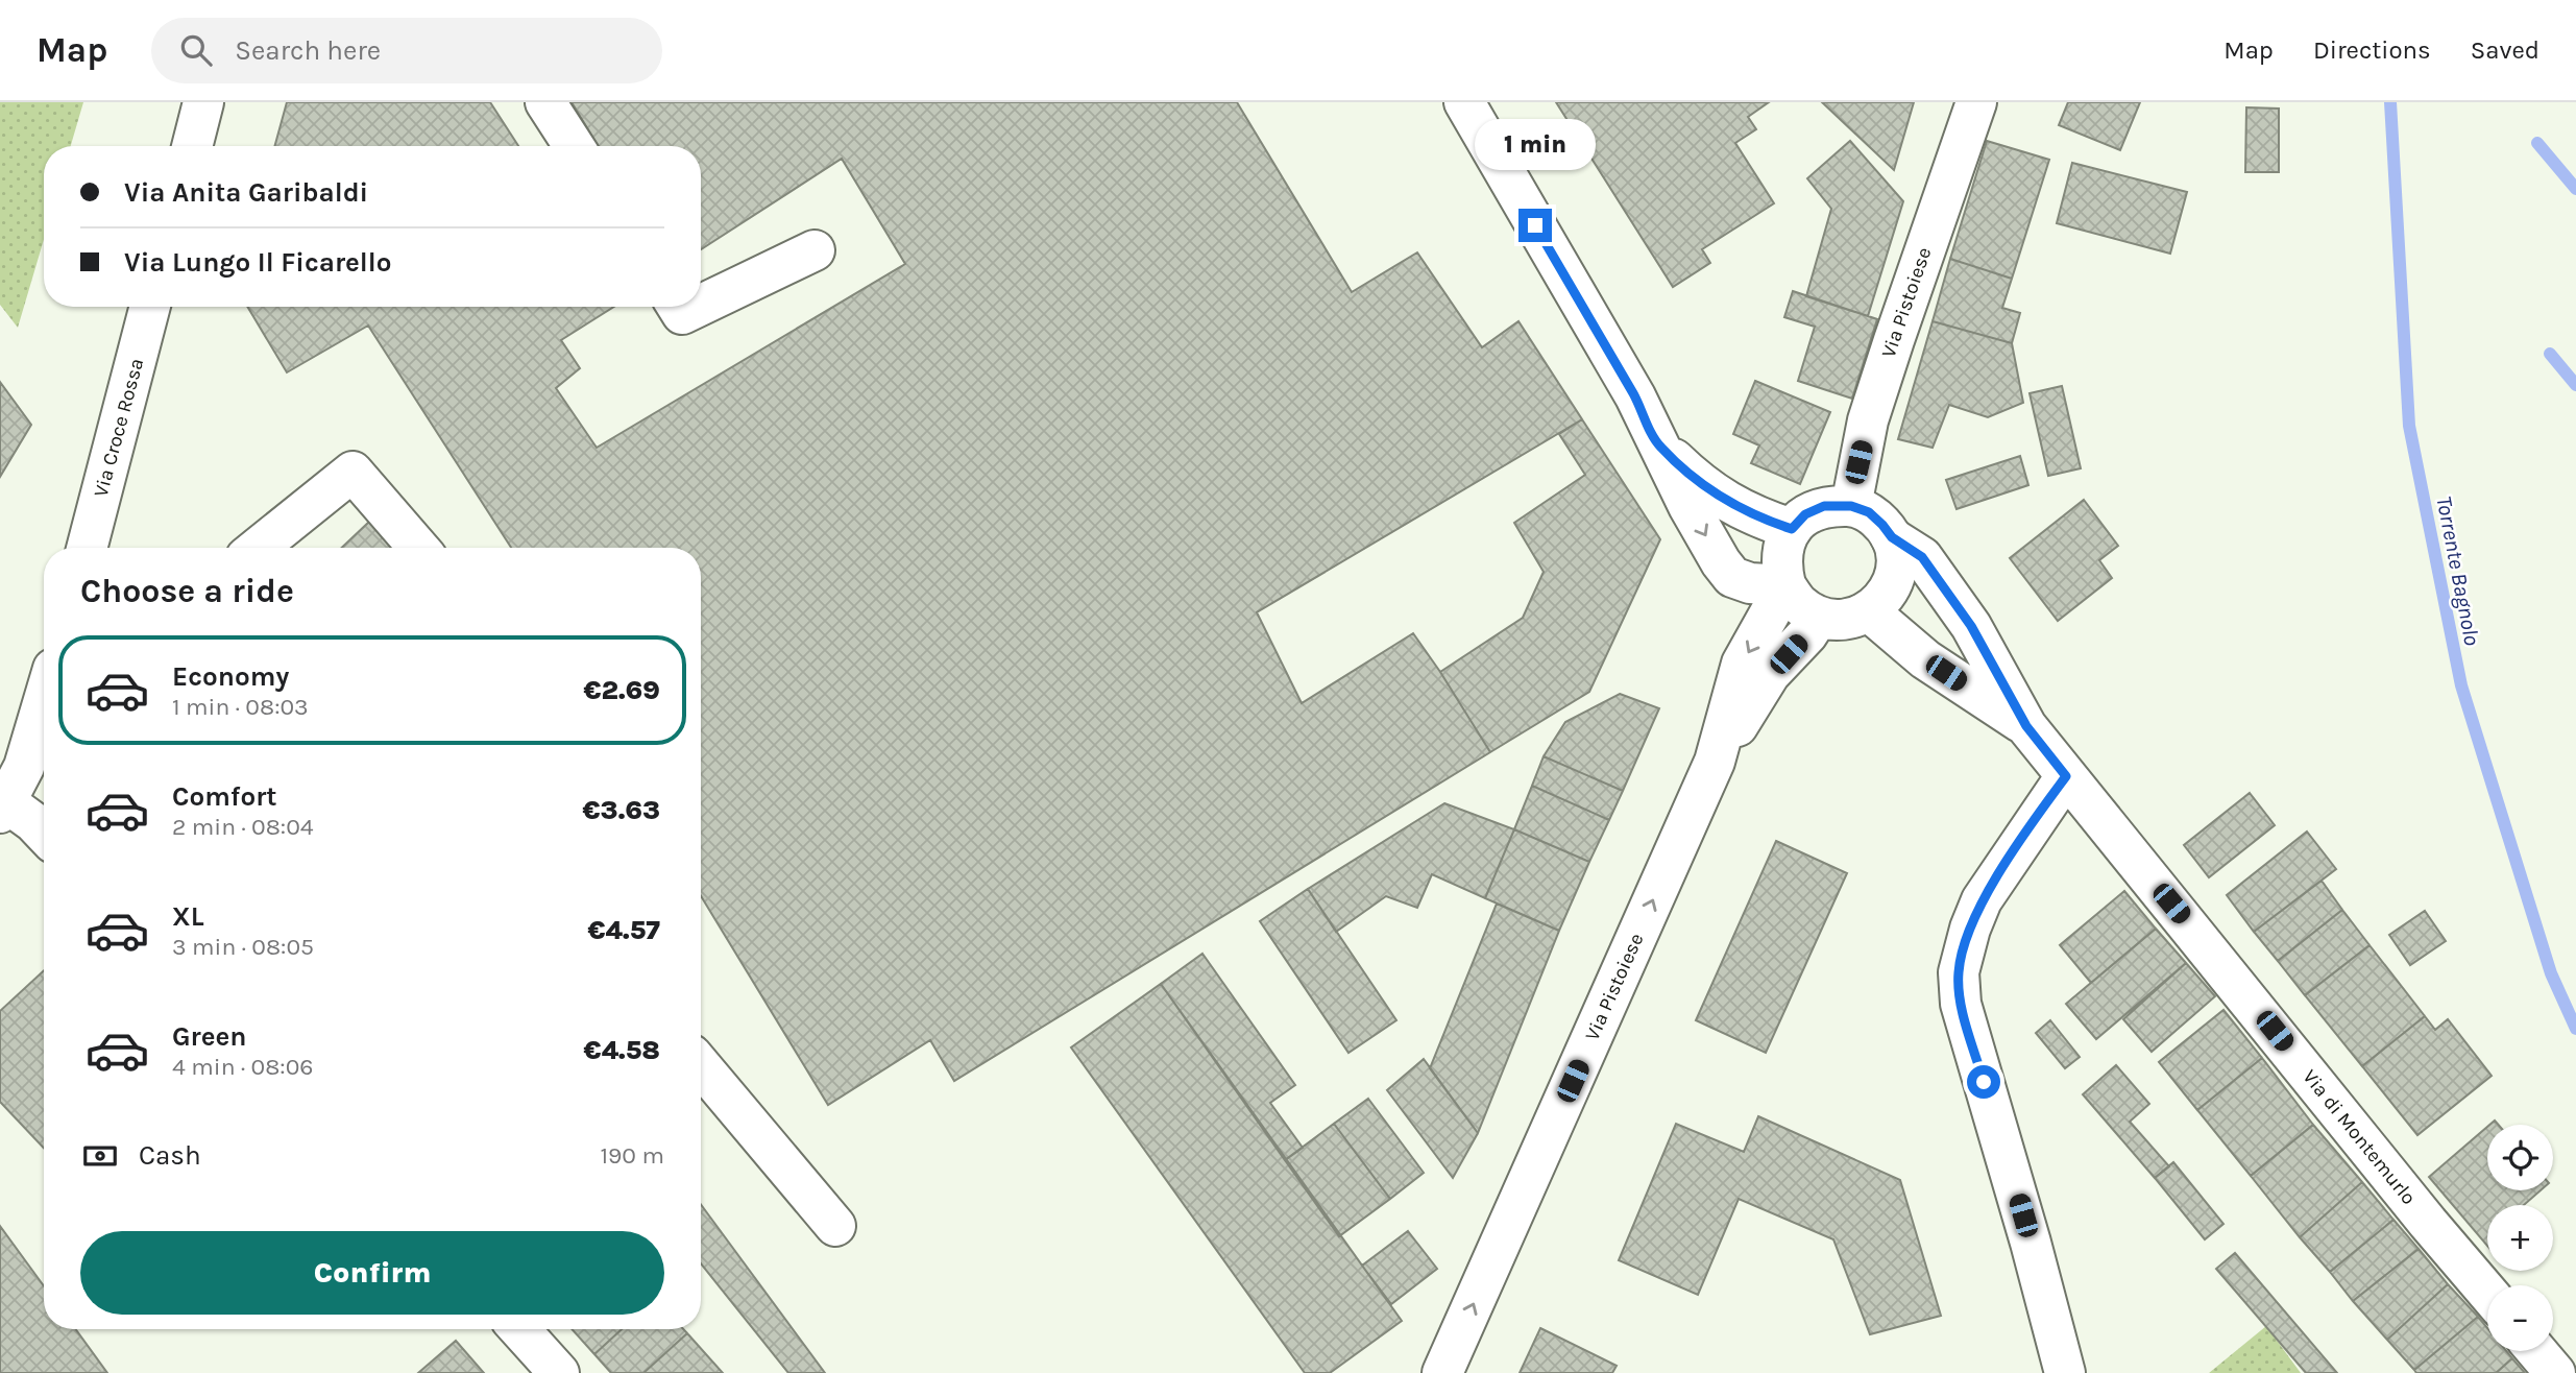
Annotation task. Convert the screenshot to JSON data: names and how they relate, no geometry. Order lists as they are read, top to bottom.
{
  "streets": {
    "street": ["Via Pistoiese", "Via Croce Rossa", "Via di Montemurlo"]
  },
  "crossings": [
    ["Via Pistoiese", "Via di Montemurlo"]
  ],
  "water": ["Torrente Bagnolo"],
  "page": {
    "header": "Map",
    "search": "Search here",
    "nav": ["Map", "Directions", "Saved"],
    "bubble": "1 min",
    "banner": ["Via Anita Garibaldi", "Via Lungo Il Ficarello"],
    "heading": "Choose a ride",
    "list": [
      {
        "name": "Economy",
        "note": "1 min · 08:03",
        "value": "€2.69"
      },
      {
        "name": "Comfort",
        "note": "2 min · 08:04",
        "value": "€3.63"
      },
      {
        "name": "XL",
        "note": "3 min · 08:05",
        "value": "€4.57"
      },
      {
        "name": "Green",
        "note": "4 min · 08:06",
        "value": "€4.58"
      }
    ],
    "pay": ["Cash", "190 m"],
    "map_buttons": ["+", "−"],
    "buttons": "Confirm"
  }
}
